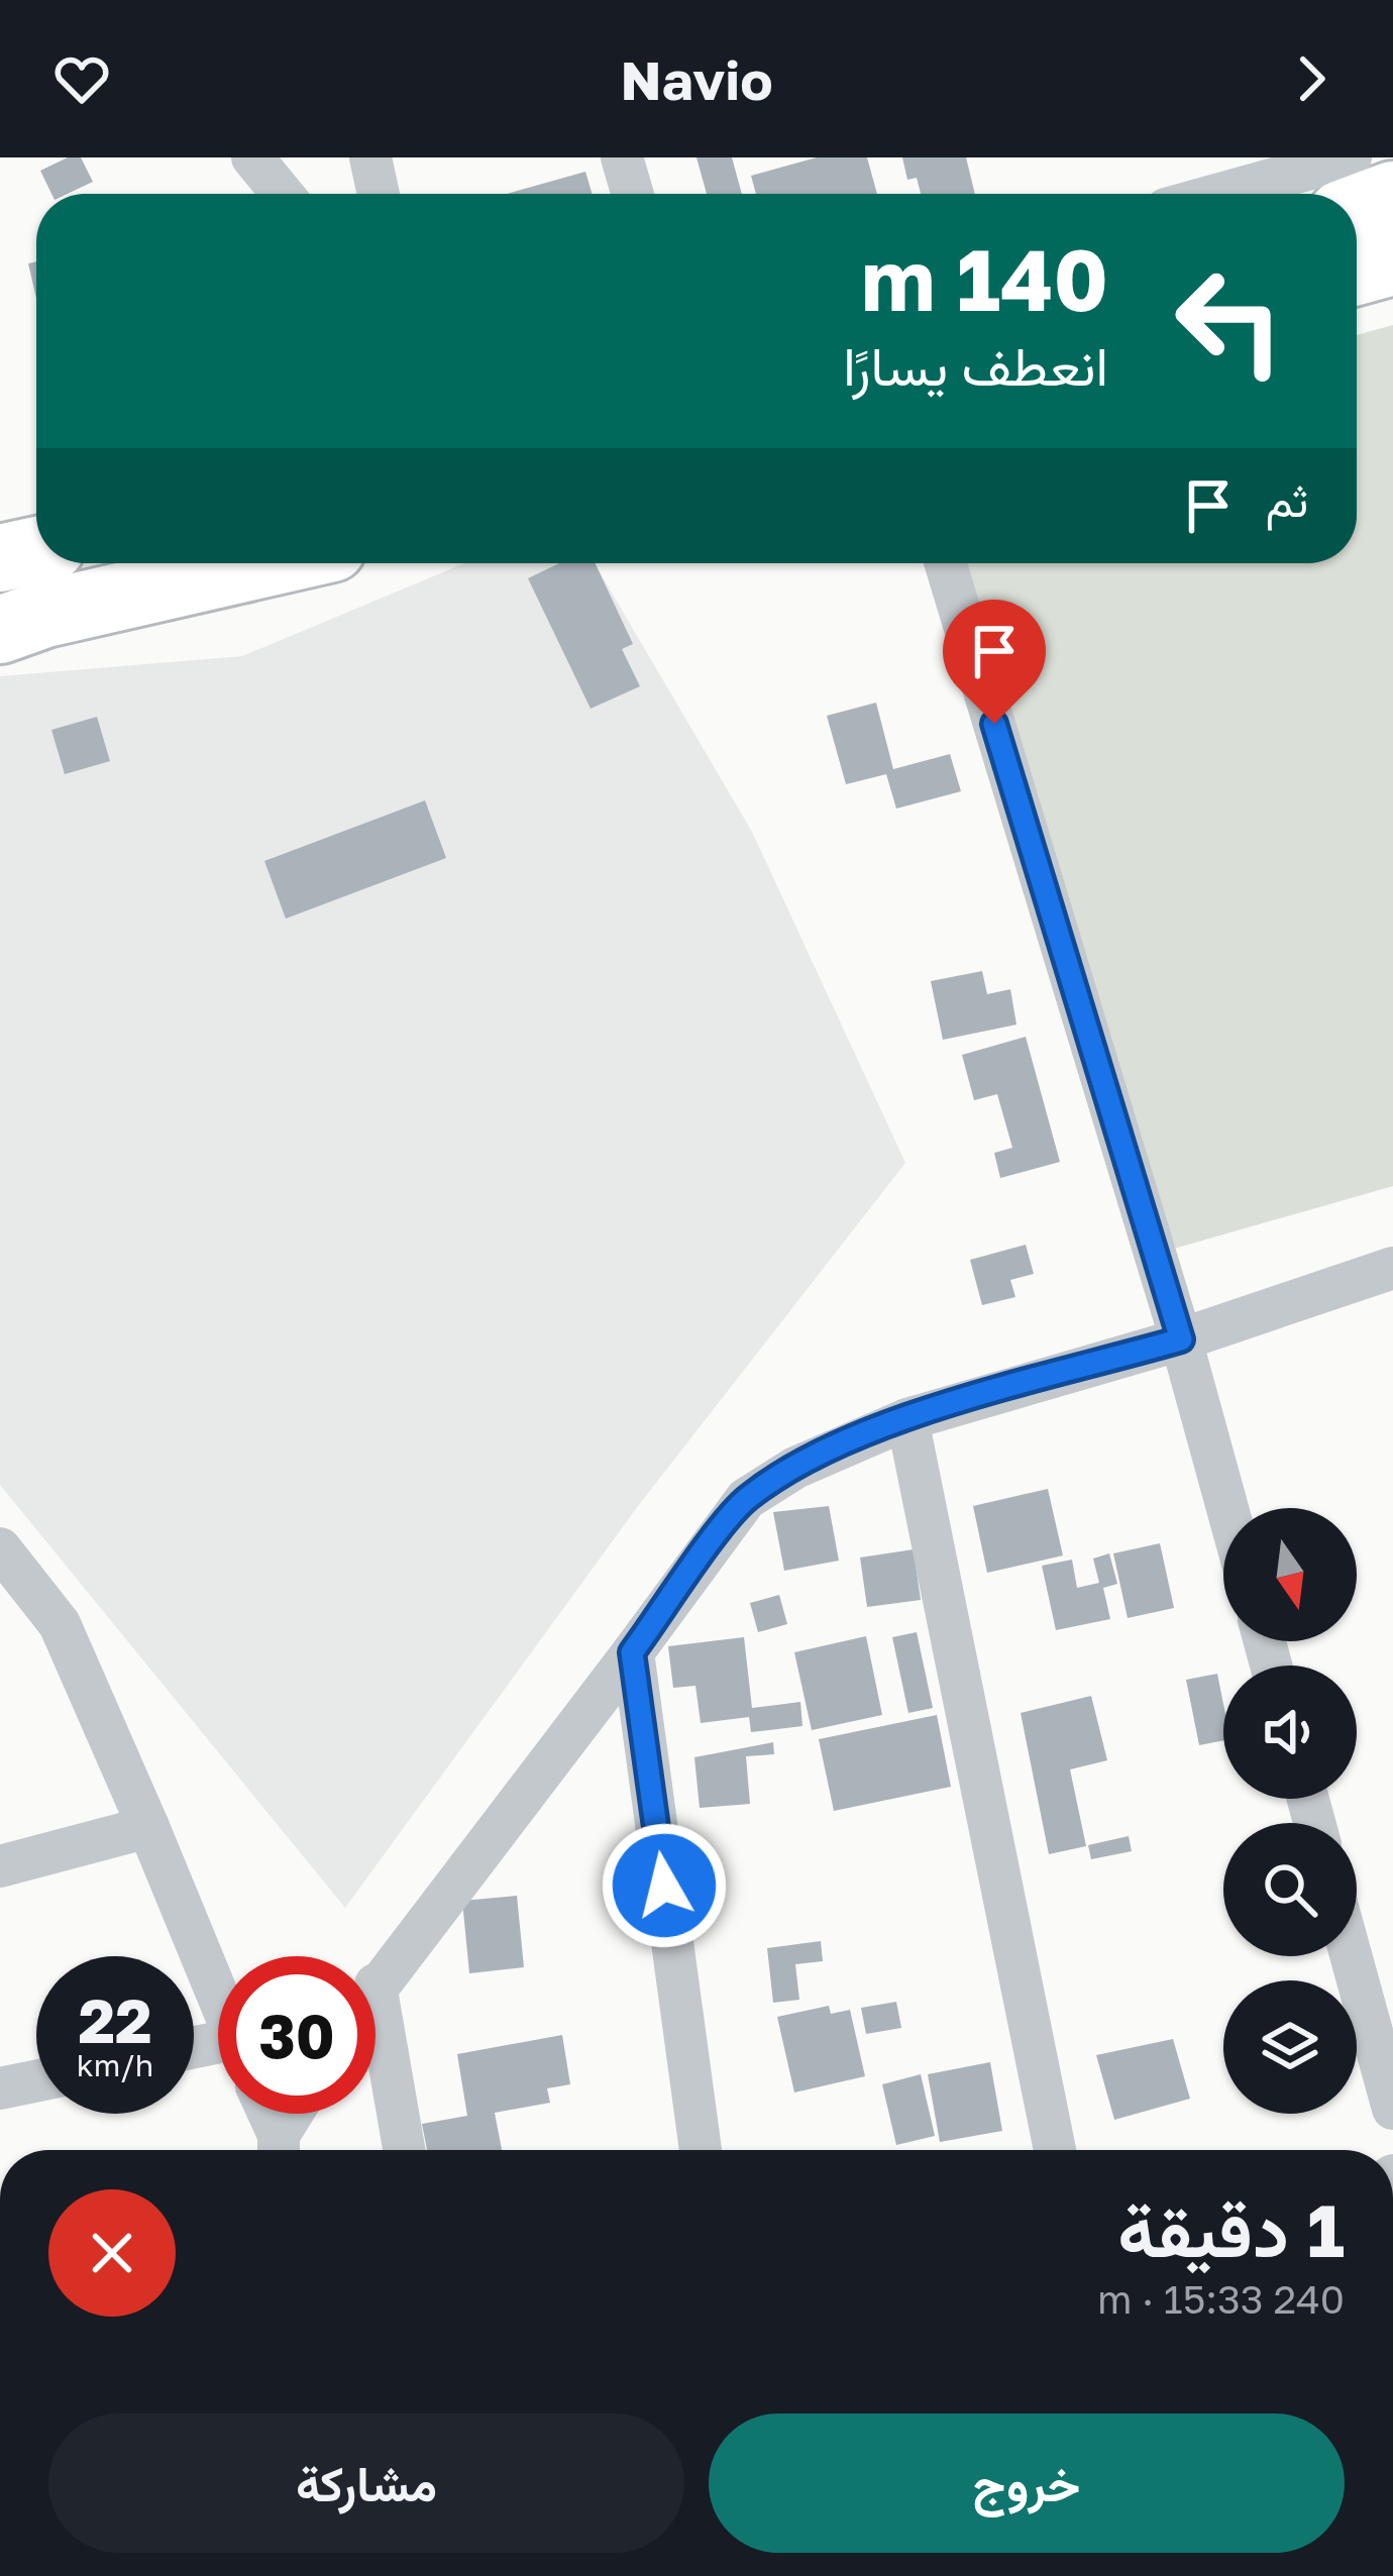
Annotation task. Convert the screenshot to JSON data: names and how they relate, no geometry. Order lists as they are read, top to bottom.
{
  "north": "bottom",
  "page": {
    "header": "Navio",
    "turn": ["140 m", "انعطف يسارًا"],
    "then": "ثم",
    "speed": "22 km/h",
    "limit": "30",
    "heading": ["1 دقيقة", "240 m · 15:33"],
    "buttons": ["خروج", "مشاركة"]
  }
}
